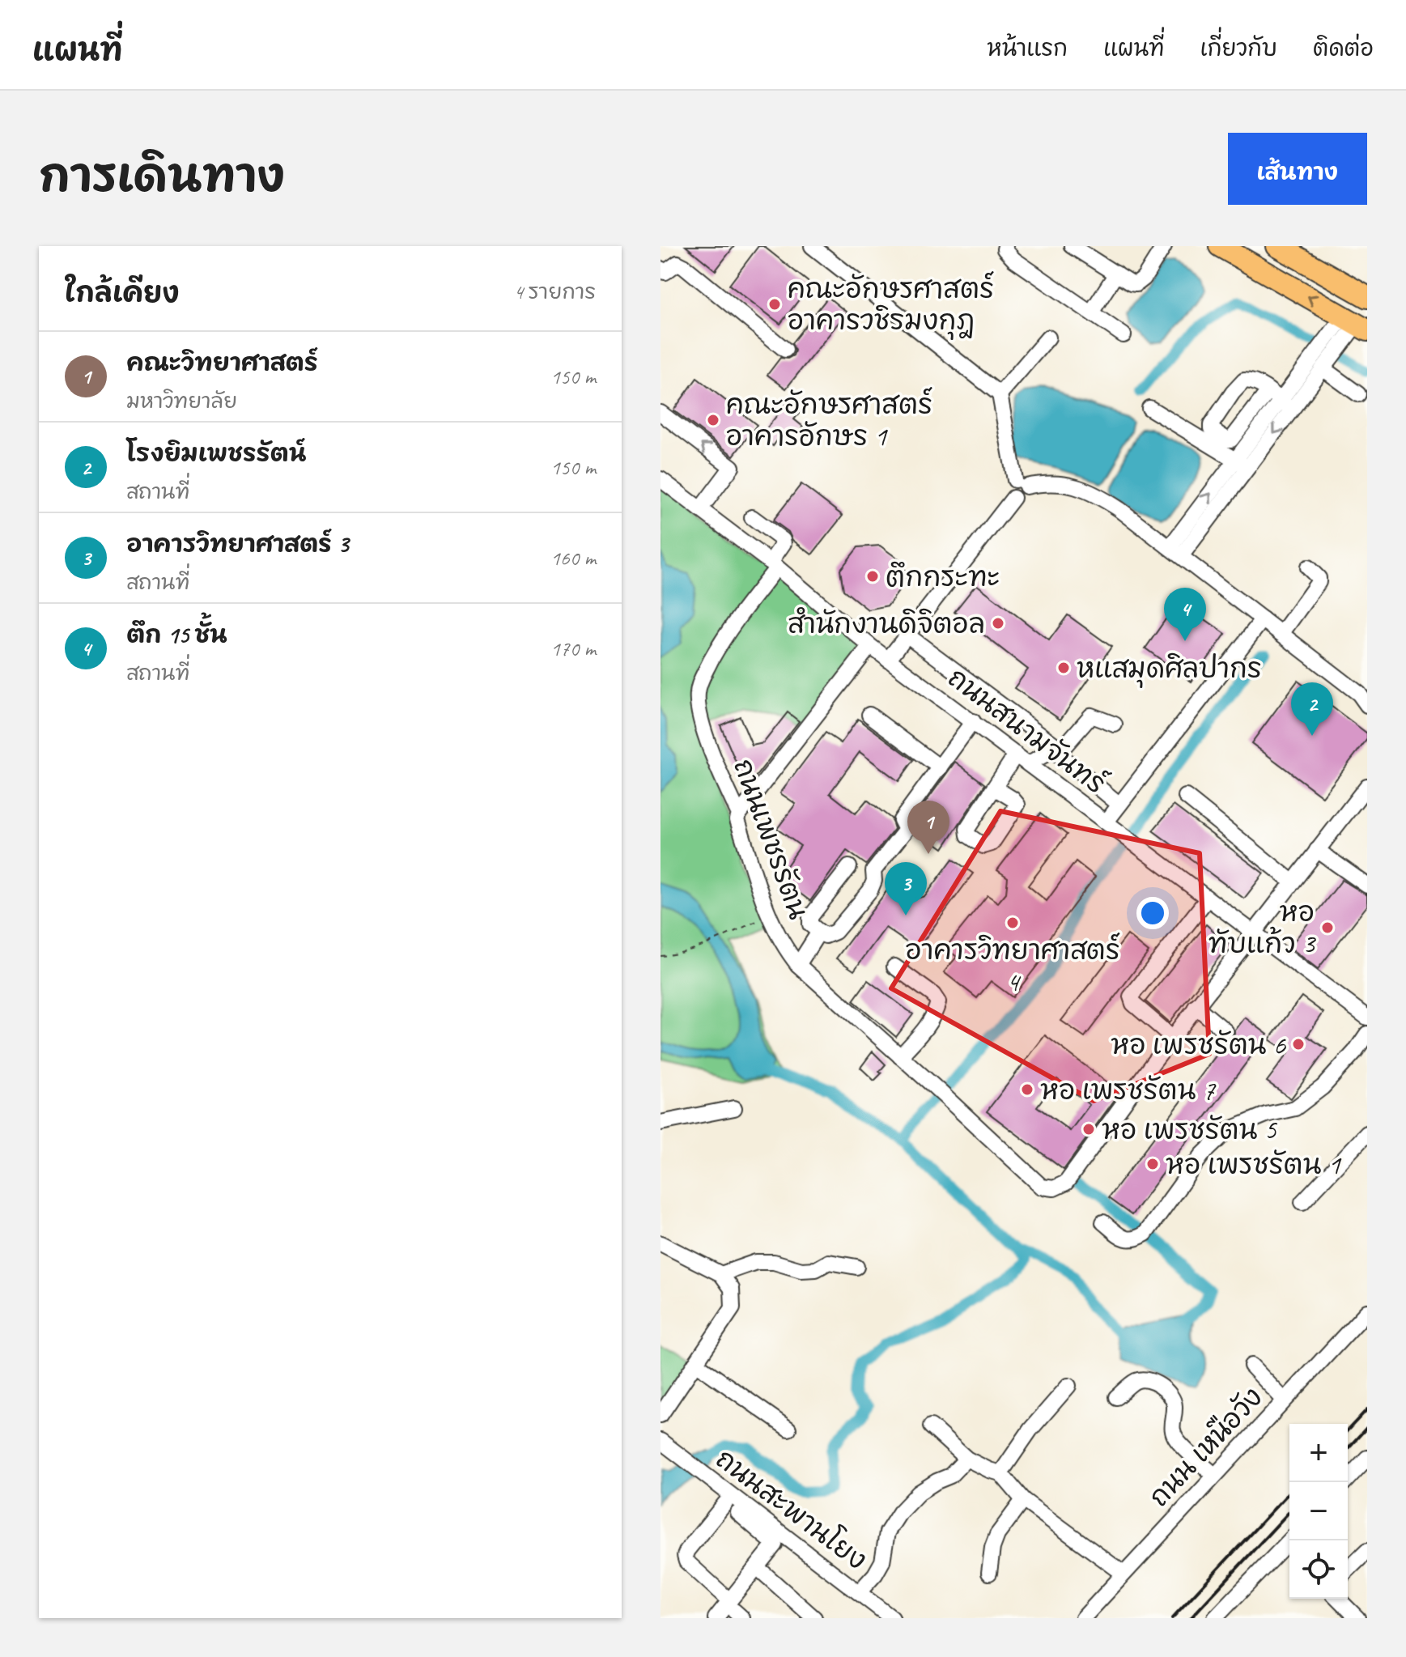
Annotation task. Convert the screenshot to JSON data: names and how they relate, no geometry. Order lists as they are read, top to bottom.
{
  "streets": {
    "street": [
      "ถนนสนามจันทร์",
      "ถนนเพชรรัตน",
      "ถนน เหนือวัง",
      "ถนนสะพานโยง"
    ]
  },
  "crossings": [
    ["ถนนสนามจันทร์", "ถนนเพชรรัตน"]
  ],
  "places": [
    "คณะอักษรศาสตร์ อาคารวชิรมงกุฎ",
    "คณะอักษรศาสตร์ อาคารอักษร 1",
    "ตึกกระทะ",
    "สำนักงานดิจิตอล",
    "หแสมุดศิลปากร",
    "อาคารวิทยาศาสตร์ 4",
    "หอ ทับแก้ว 3",
    "หอ เพรชรัตน 6",
    "หอ เพรชรัตน 7",
    "หอ เพรชรัตน 5",
    "หอ เพรชรัตน 1"
  ],
  "page": {
    "header": "แผนที่",
    "nav": [
      "หน้าแรก",
      "แผนที่",
      "เกี่ยวกับ",
      "ติดต่อ"
    ],
    "title": "การเดินทาง",
    "buttons": "เส้นทาง",
    "heading": ["ใกล้เคียง", "4 รายการ"],
    "list": [
      {
        "mark": "1",
        "name": "คณะวิทยาศาสตร์",
        "note": "มหาวิทยาลัย",
        "value": "150 m"
      },
      {
        "mark": "2",
        "name": "โรงยิมเพชรรัตน์",
        "note": "สถานที่",
        "value": "150 m"
      },
      {
        "mark": "3",
        "name": "อาคารวิทยาศาสตร์ 3",
        "note": "สถานที่",
        "value": "160 m"
      },
      {
        "mark": "4",
        "name": "ตึก 15 ชั้น",
        "note": "สถานที่",
        "value": "170 m"
      }
    ],
    "pins": [
      "4",
      "2",
      "1",
      "3"
    ],
    "map_buttons": ["+", "−"]
  }
}
